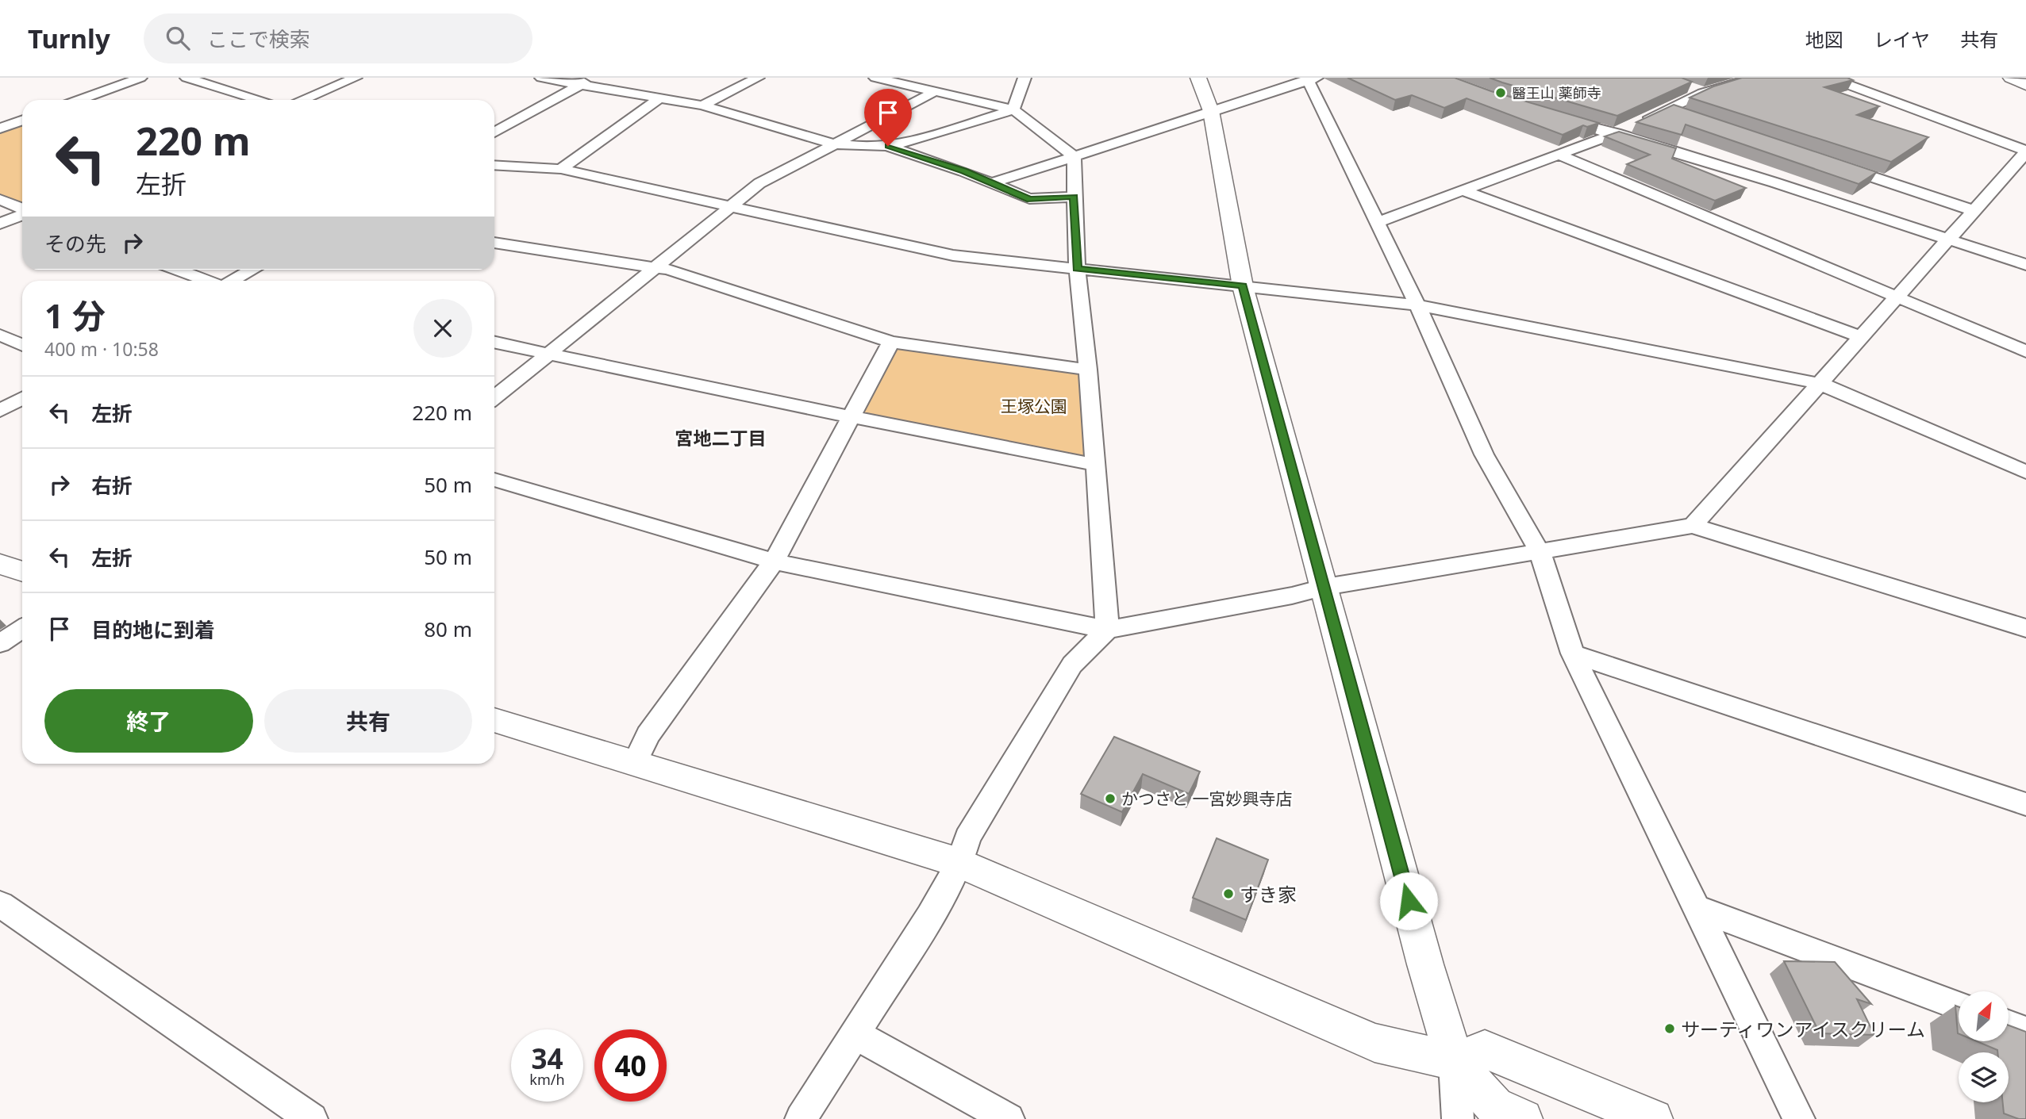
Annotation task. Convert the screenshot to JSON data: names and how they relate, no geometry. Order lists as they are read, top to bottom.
{
  "districts": ["宮地二丁目"],
  "parks": ["王塚公園"],
  "places": [
    "醫王山 薬師寺",
    "かつさと 一宮妙興寺店",
    "すき家",
    "サーティワンアイスクリーム"
  ],
  "north": "top right",
  "page": {
    "header": "Turnly",
    "search": "ここで検索",
    "nav": ["地図", "レイヤ", "共有"],
    "turn": ["220 m", "左折"],
    "then": "その先",
    "heading": ["1 分", "400 m · 10:58"],
    "list": [
      {
        "name": "左折",
        "value": "220 m"
      },
      {
        "name": "右折",
        "value": "50 m"
      },
      {
        "name": "左折",
        "value": "50 m"
      },
      {
        "name": "目的地に到着",
        "value": "80 m"
      }
    ],
    "buttons": ["終了", "共有"],
    "speed": "34 km/h",
    "limit": "40"
  }
}
